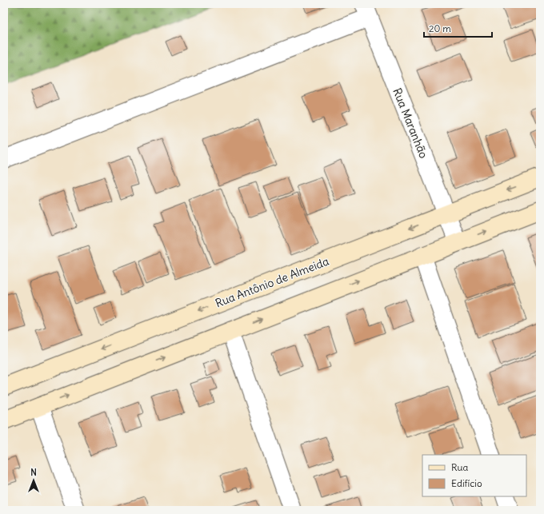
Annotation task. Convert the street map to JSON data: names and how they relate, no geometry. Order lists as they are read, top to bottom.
{
  "streets": {
    "street": ["Rua Maranhão", "Rua Antônio de Almeida"]
  },
  "crossings": [
    ["Rua Maranhão", "Rua Antônio de Almeida"]
  ],
  "legend": ["Rua", "Edifício"],
  "scale_bar": "20 m",
  "north": "top"
}
